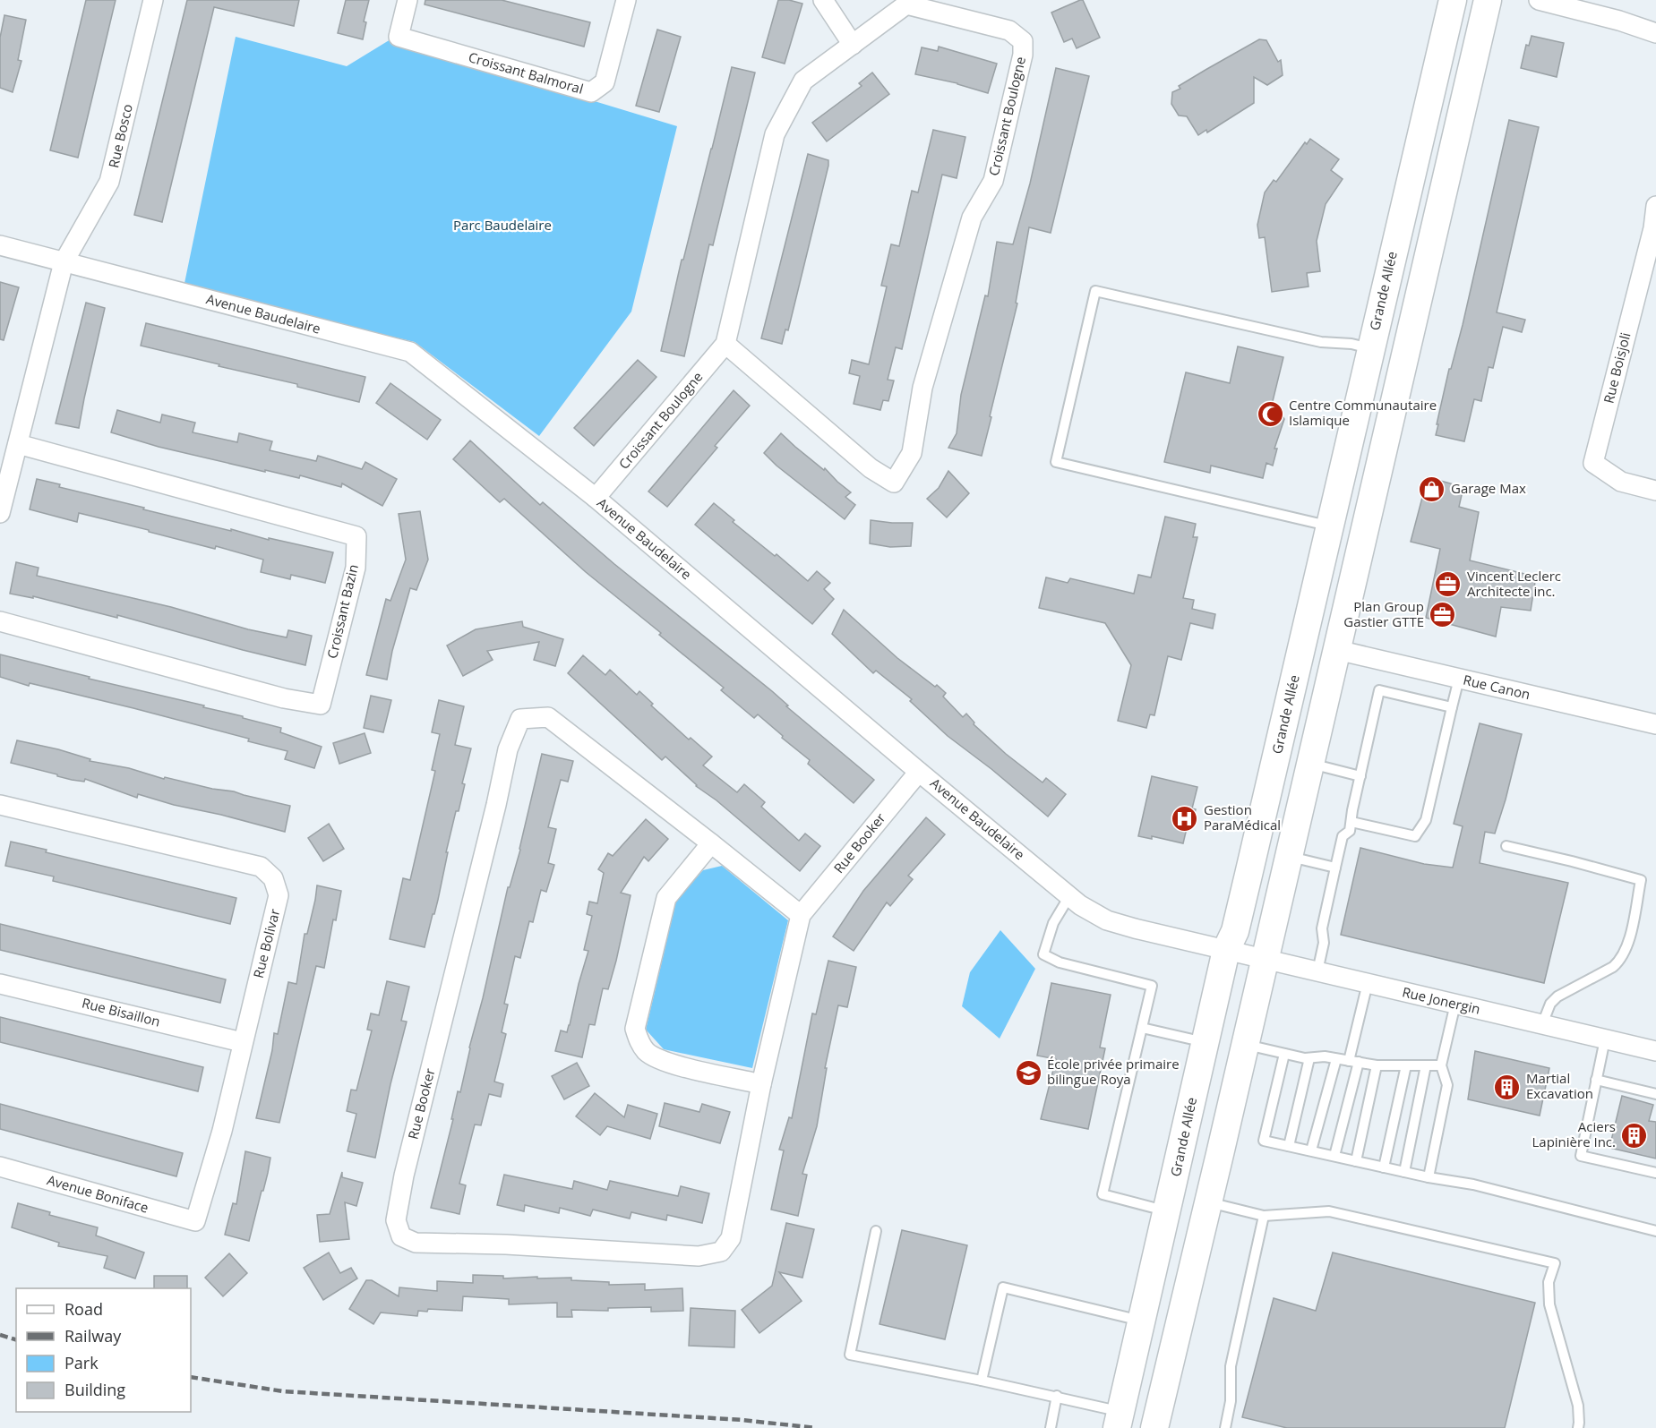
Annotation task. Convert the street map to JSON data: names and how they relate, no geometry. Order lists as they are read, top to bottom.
{
  "streets": {
    "main road": ["Grande Allée"],
    "street": [
      "Croissant Balmoral",
      "Croissant Boulogne",
      "Rue Bosco",
      "Avenue Baudelaire",
      "Rue Boisjoli",
      "Croissant Bazin",
      "Rue Canon",
      "Rue Booker",
      "Rue Bolivar",
      "Rue Jonergin",
      "Rue Bisaillon",
      "Avenue Boniface"
    ]
  },
  "crossings": [
    ["Croissant Boulogne", "Avenue Baudelaire"],
    ["Rue Bosco", "Avenue Baudelaire"],
    ["Grande Allée", "Avenue Baudelaire"],
    ["Grande Allée", "Rue Jonergin"],
    ["Avenue Baudelaire", "Rue Booker"],
    ["Avenue Baudelaire", "Rue Jonergin"],
    ["Rue Bolivar", "Rue Bisaillon"],
    ["Rue Bolivar", "Avenue Boniface"]
  ],
  "parks": ["Parc Baudelaire"],
  "places": {
    "mosque": ["Centre Communautaire Islamique"],
    "shop": ["Garage Max"],
    "office": ["Vincent Leclerc Architecte inc.", "Plan Group Gastier GTTE"],
    "hospital": ["Gestion ParaMédical"],
    "school or university": ["École privée primaire bilingue Roya"],
    "building": ["Martial Excavation", "Aciers Lapinière Inc."]
  },
  "legend": [
    "Road",
    "Railway",
    "Park",
    "Building"
  ]
}
